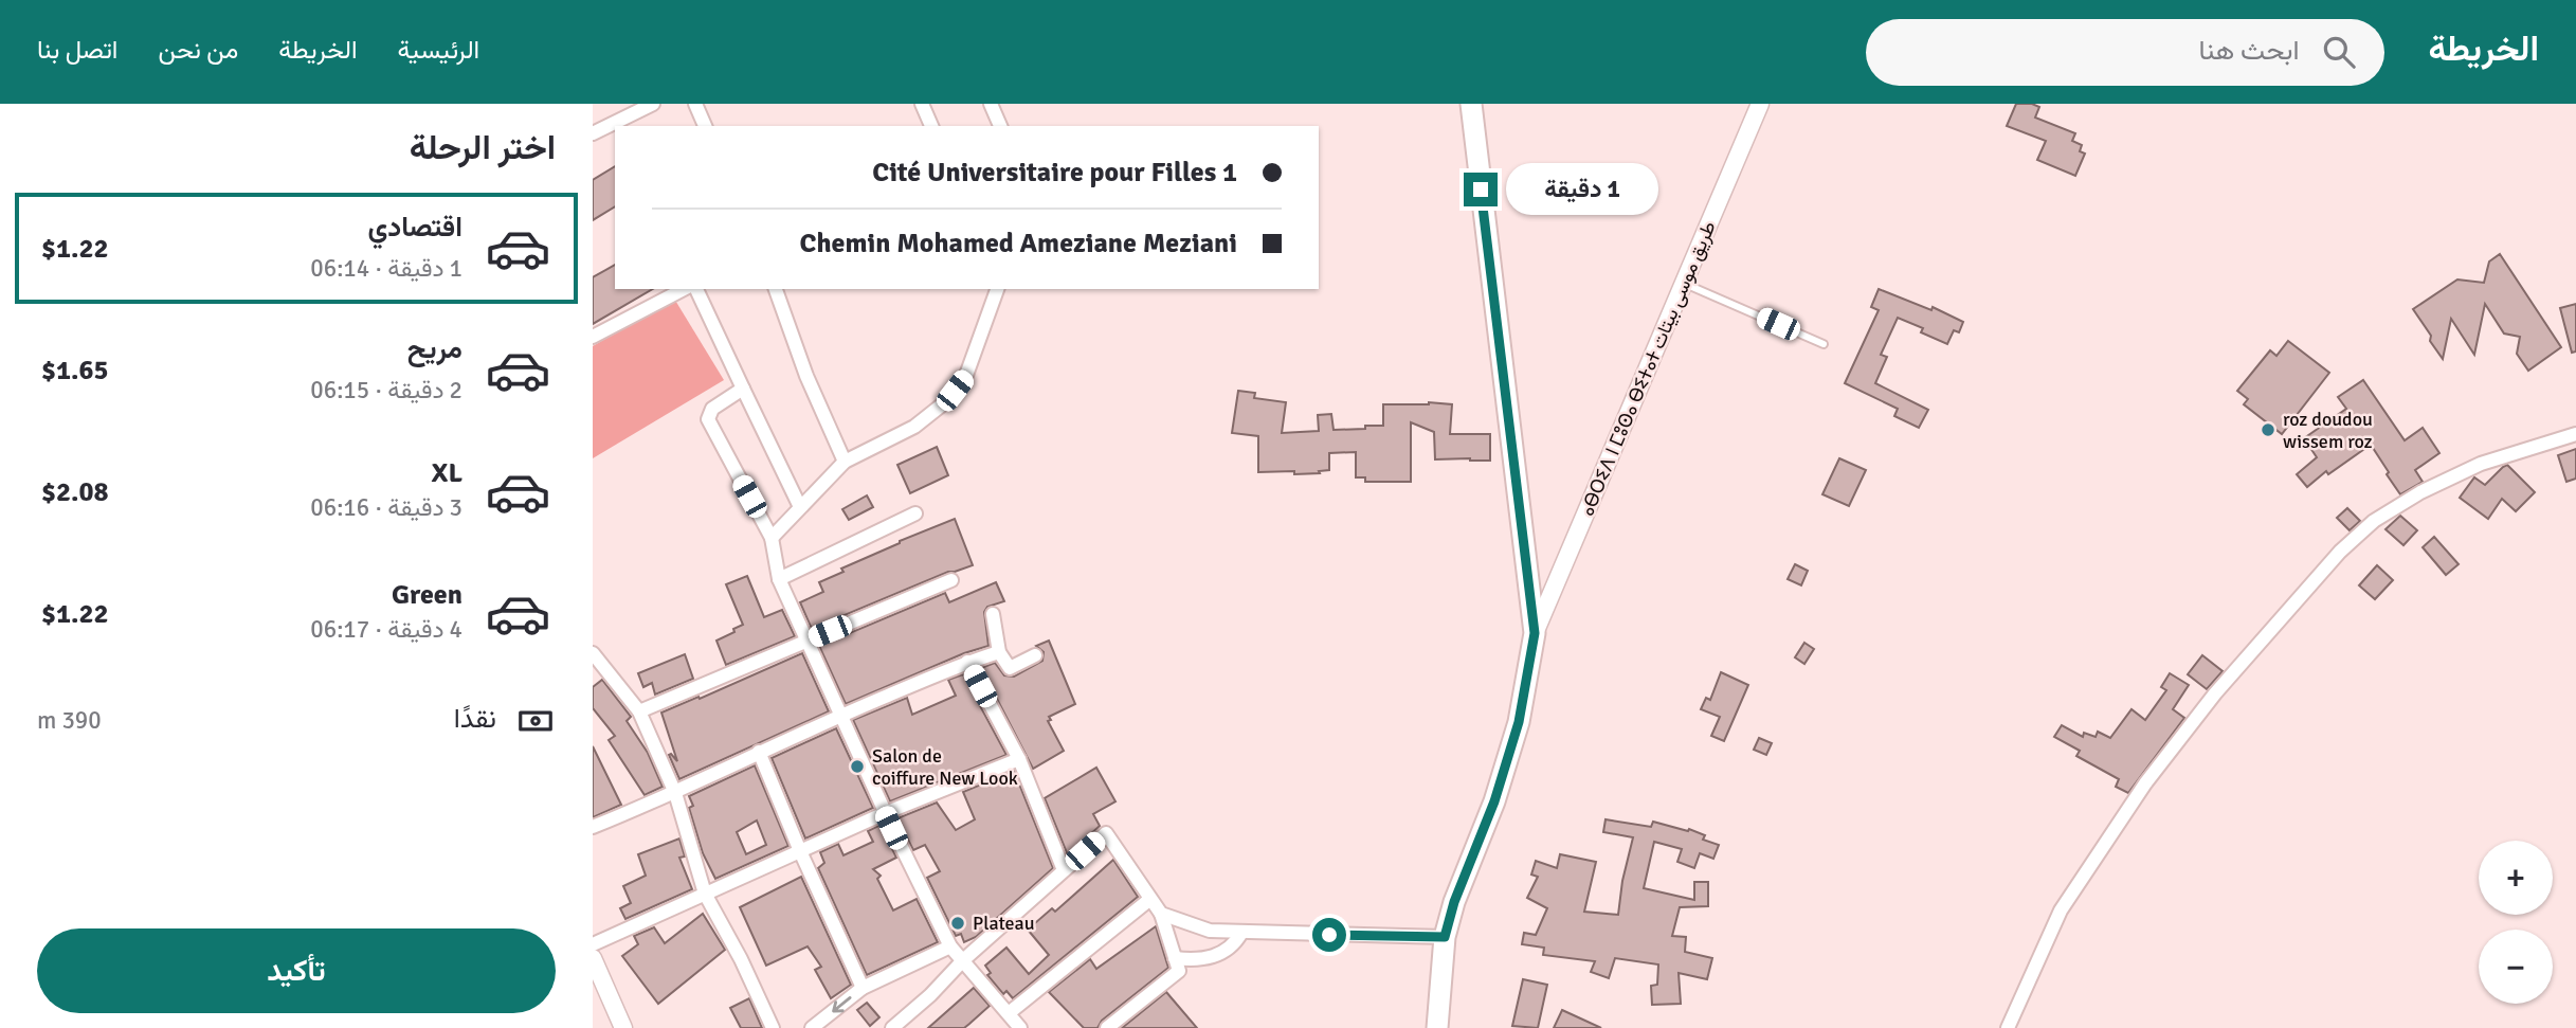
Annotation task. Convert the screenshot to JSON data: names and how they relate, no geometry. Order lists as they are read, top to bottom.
{
  "streets": {
    "street": ["ⴰⴱⵔⵉⴷ ⵏ ⵎⵓⵙⴰ ⴱⵉⵜⴰⵜ طريق موسى بيتات"]
  },
  "places": ["roz doudou wissem roz", "Salon de coiffure New Look", "Plateau"],
  "page": {
    "header": "الخريطة",
    "search": "ابحث هنا",
    "nav": [
      "الرئيسية",
      "الخريطة",
      "من نحن",
      "اتصل بنا"
    ],
    "heading": "اختر الرحلة",
    "banner": ["Cité Universitaire pour Filles 1", "Chemin Mohamed Ameziane Meziani"],
    "bubble": "1 دقيقة",
    "list": [
      {
        "name": "اقتصادي",
        "note": "1 دقيقة · 06:14",
        "value": "$1.22"
      },
      {
        "name": "مريح",
        "note": "2 دقيقة · 06:15",
        "value": "$1.65"
      },
      {
        "name": "XL",
        "note": "3 دقيقة · 06:16",
        "value": "$2.08"
      },
      {
        "name": "Green",
        "note": "4 دقيقة · 06:17",
        "value": "$1.22"
      }
    ],
    "pay": ["نقدًا", "390 m"],
    "map_buttons": ["+", "−"],
    "buttons": "تأكيد"
  }
}
